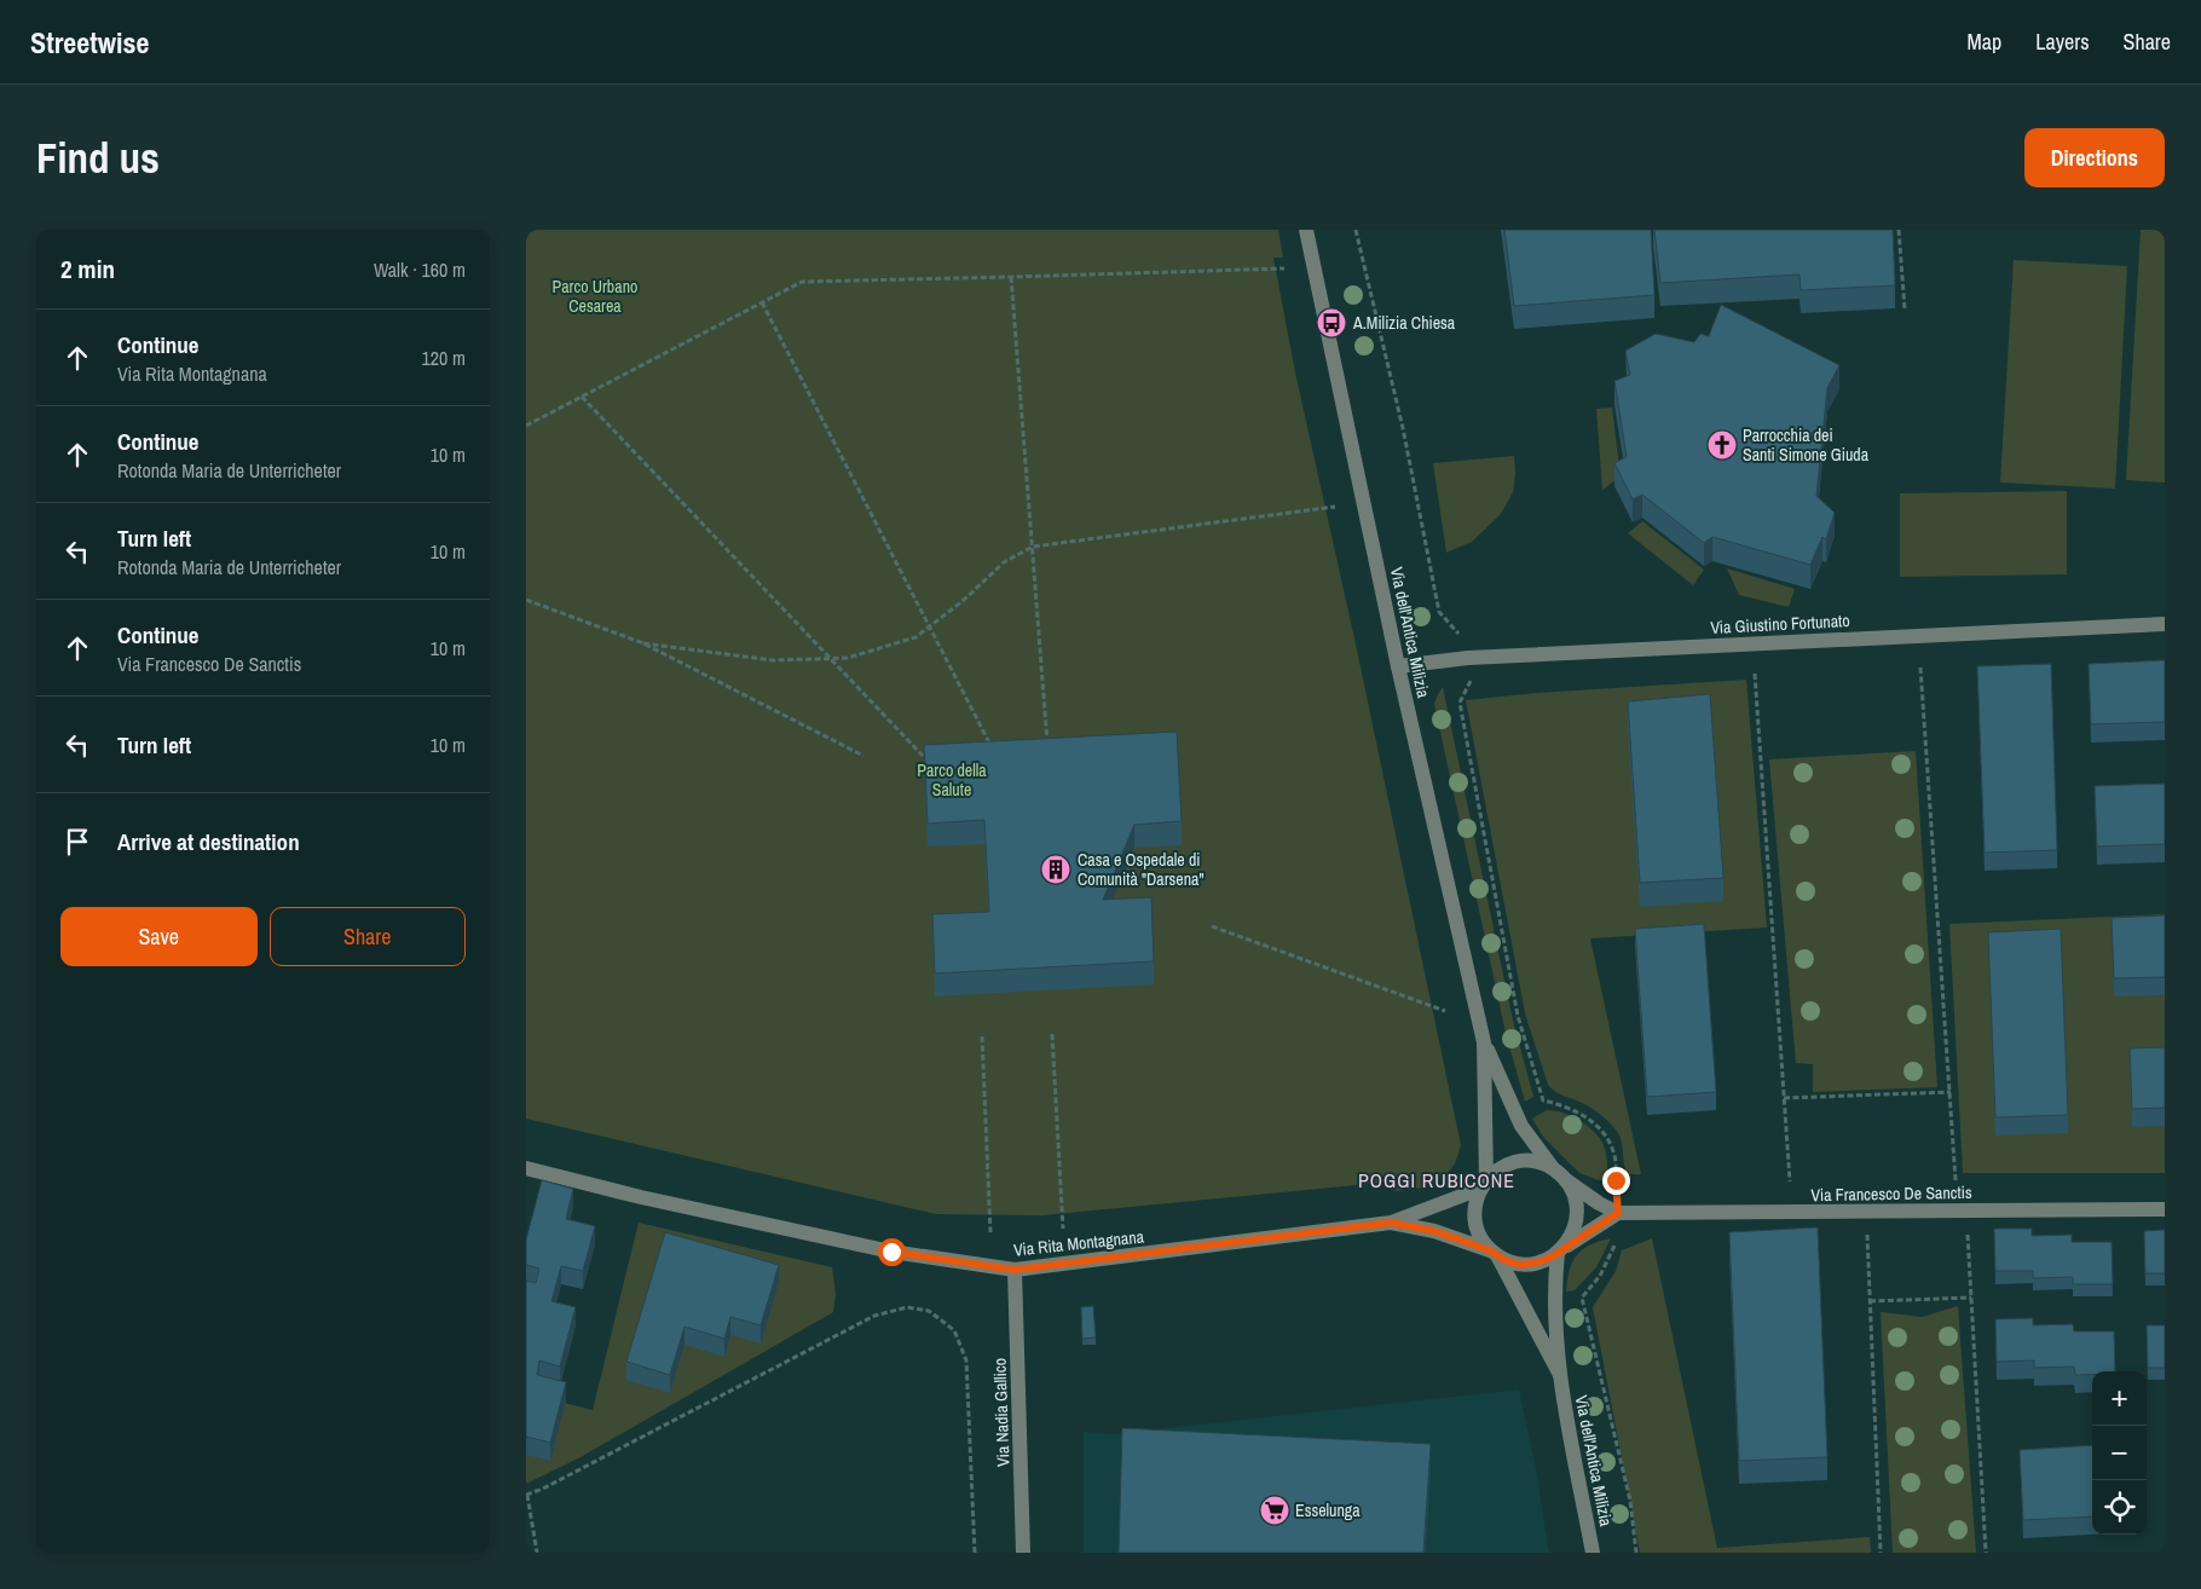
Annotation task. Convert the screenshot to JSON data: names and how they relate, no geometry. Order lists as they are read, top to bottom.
{
  "streets": {
    "street": [
      "Via Giustino Fortunato",
      "Via dell'Antica Milizia",
      "Via Francesco De Sanctis",
      "Via Rita Montagnana",
      "Via Nadia Gallico"
    ]
  },
  "crossings": [
    ["Via Giustino Fortunato", "Via dell'Antica Milizia"],
    ["Via dell'Antica Milizia", "Via Francesco De Sanctis"],
    ["Via dell'Antica Milizia", "Via Rita Montagnana"],
    ["Via Francesco De Sanctis", "Via Rita Montagnana"],
    ["Via Rita Montagnana", "Via Nadia Gallico"]
  ],
  "districts": ["POGGI RUBICONE"],
  "parks": ["Parco Urbano Cesarea", "Parco della Salute"],
  "places": {
    "bus stop": ["A.Milizia Chiesa"],
    "church": ["Parrocchia dei Santi Simone Giuda"],
    "building": ["Casa e Ospedale di Comunità \"Darsena\""],
    "supermarket": ["Esselunga"]
  },
  "page": {
    "header": "Streetwise",
    "nav": ["Map", "Layers", "Share"],
    "buttons": [
      "Directions",
      ["Save", "Share"]
    ],
    "title": "Find us",
    "heading": ["2 min", "Walk · 160 m"],
    "list": [
      ["Continue", "Via Rita Montagnana", "120 m"],
      ["Continue", "Rotonda Maria de Unterricheter", "10 m"],
      ["Turn left", "Rotonda Maria de Unterricheter", "10 m"],
      ["Continue", "Via Francesco De Sanctis", "10 m"],
      ["Turn left", "10 m"],
      "Arrive at destination"
    ],
    "map_buttons": ["+", "−"]
  }
}
